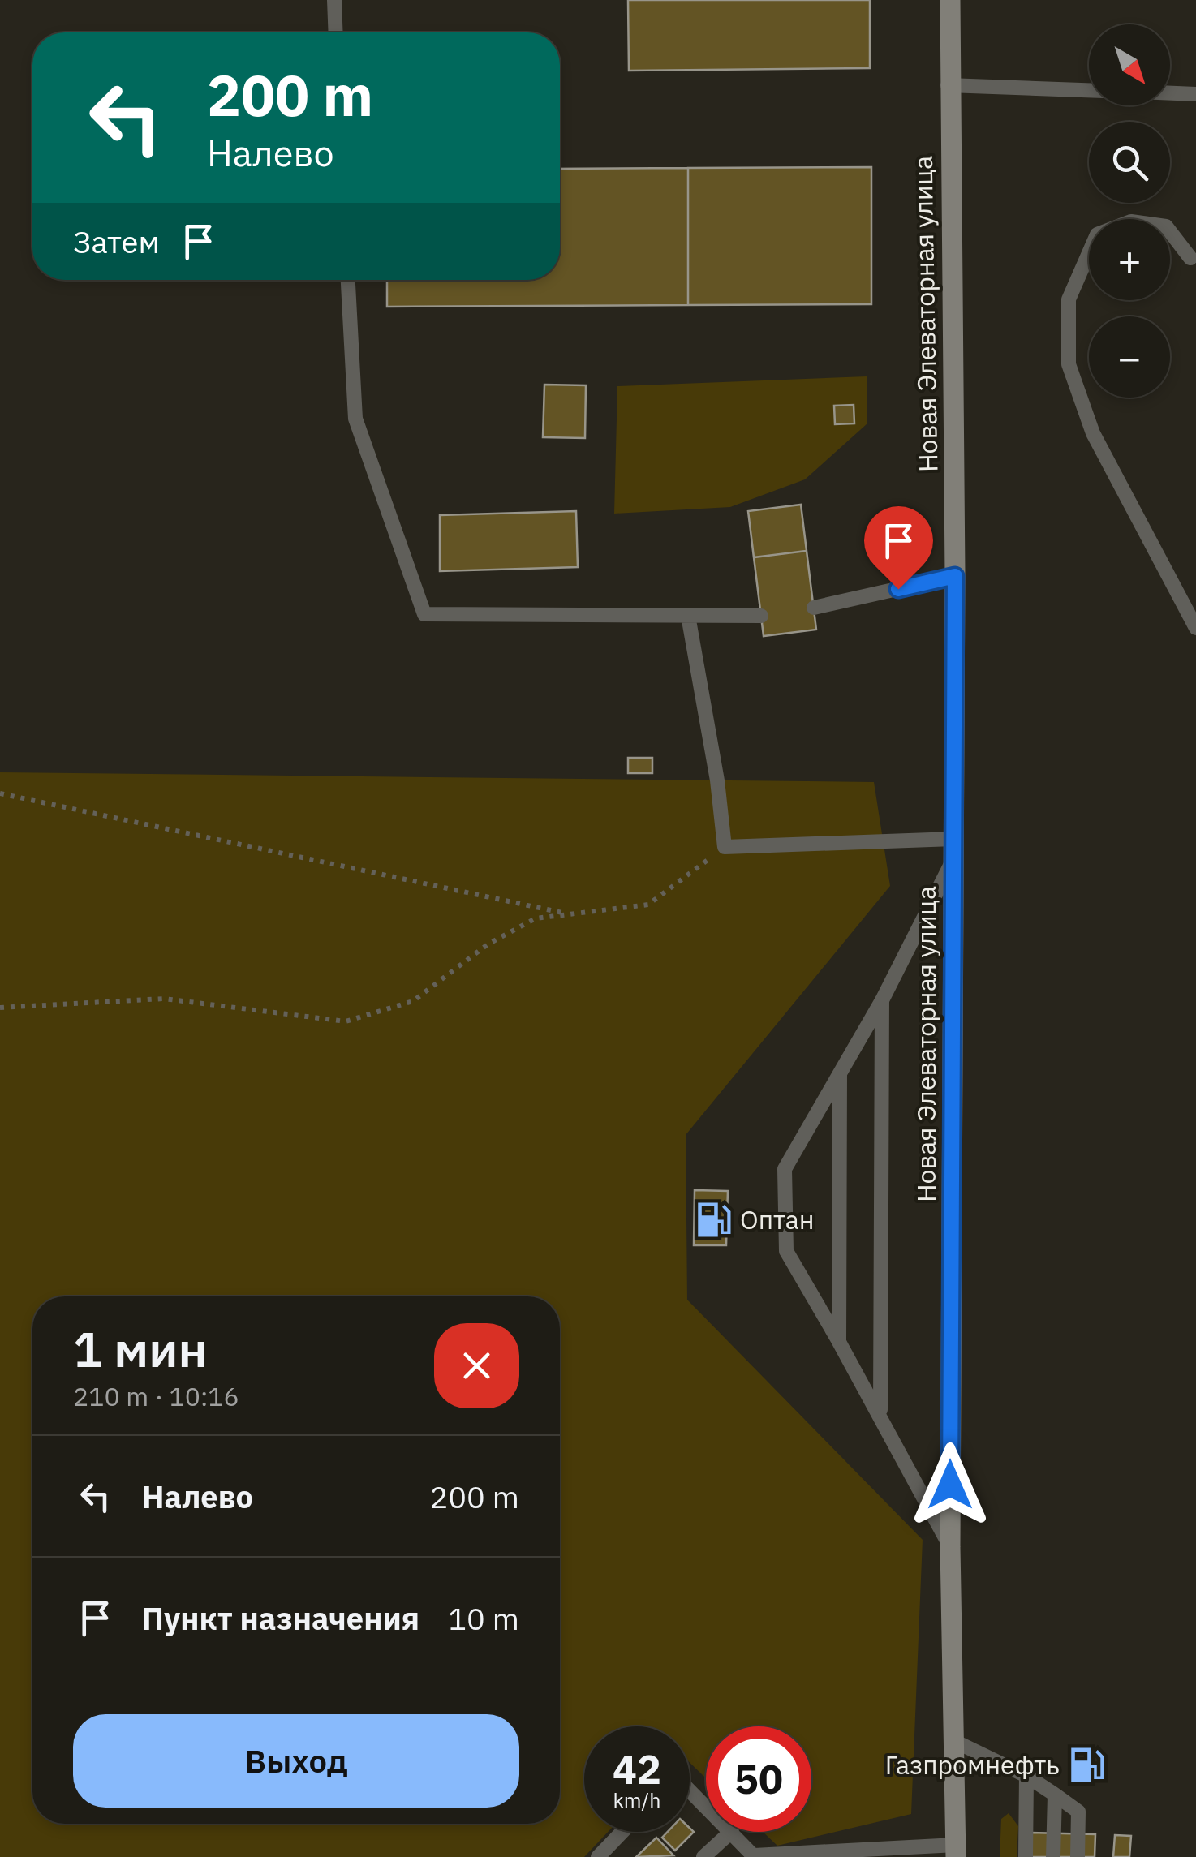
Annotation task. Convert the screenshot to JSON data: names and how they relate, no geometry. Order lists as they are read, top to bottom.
{
  "streets": {
    "main road": ["Новая Элеваторная улица"]
  },
  "places": {
    "fuel station": ["Оптан", "Газпромнефть"]
  },
  "north": "bottom right",
  "page": {
    "map_buttons": ["+", "−"],
    "turn": ["200 m", "Налево"],
    "then": "Затем",
    "heading": ["1 мин", "210 m · 10:16"],
    "list": [
      {
        "name": "Налево",
        "value": "200 m"
      },
      {
        "name": "Пункт назначения",
        "value": "10 m"
      }
    ],
    "buttons": "Выход",
    "speed": "42 km/h",
    "limit": "50"
  }
}
